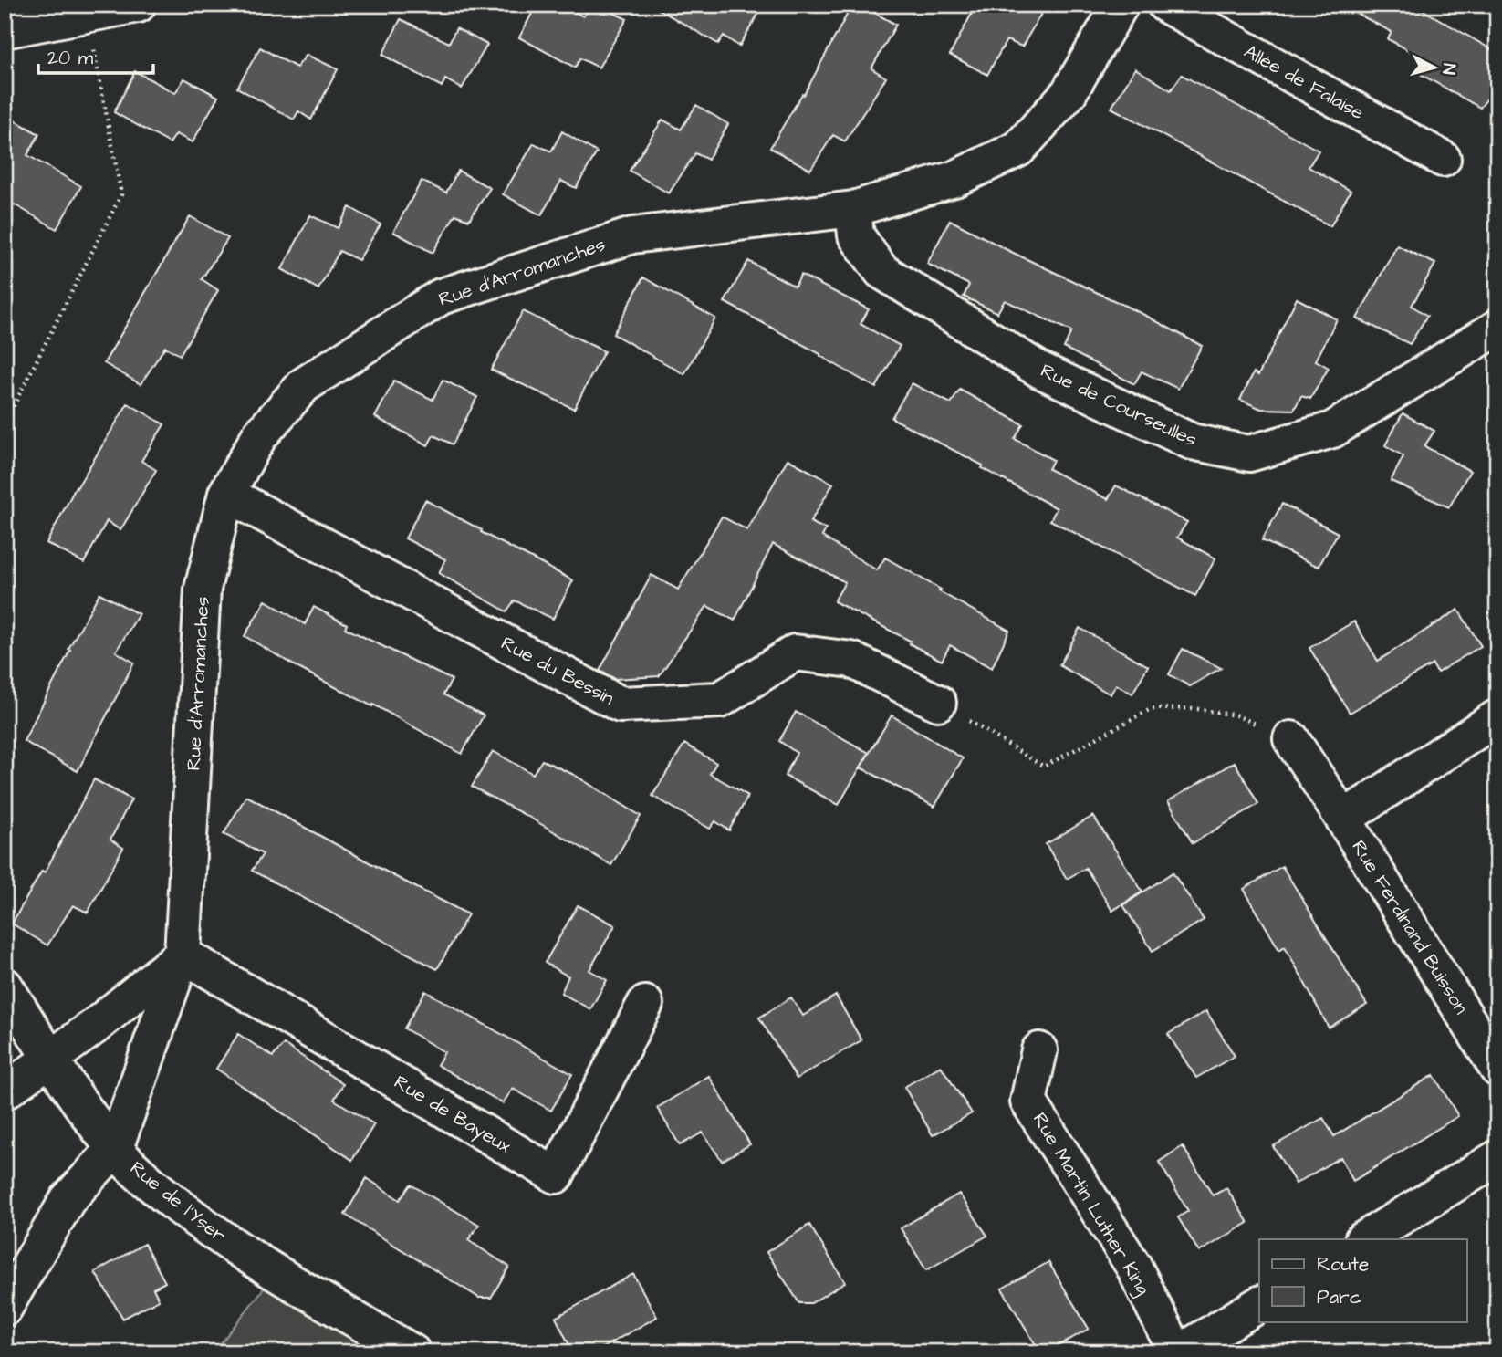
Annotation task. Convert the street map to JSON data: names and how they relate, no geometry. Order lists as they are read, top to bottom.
{
  "streets": {
    "street": [
      "Allée de Falaise",
      "Rue d'Arromanches",
      "Rue de Courseulles",
      "Rue du Bessin",
      "Rue Ferdinand Buisson",
      "Rue de Bayeux",
      "Rue de l'Yser",
      "Rue Martin Luther King"
    ]
  },
  "crossings": [
    ["Rue d'Arromanches", "Rue de Courseulles"],
    ["Rue d'Arromanches", "Rue du Bessin"],
    ["Rue d'Arromanches", "Rue de Bayeux"],
    ["Rue d'Arromanches", "Rue de l'Yser"]
  ],
  "legend": ["Route", "Parc"],
  "scale_bar": "20 m",
  "north": "right"
}
